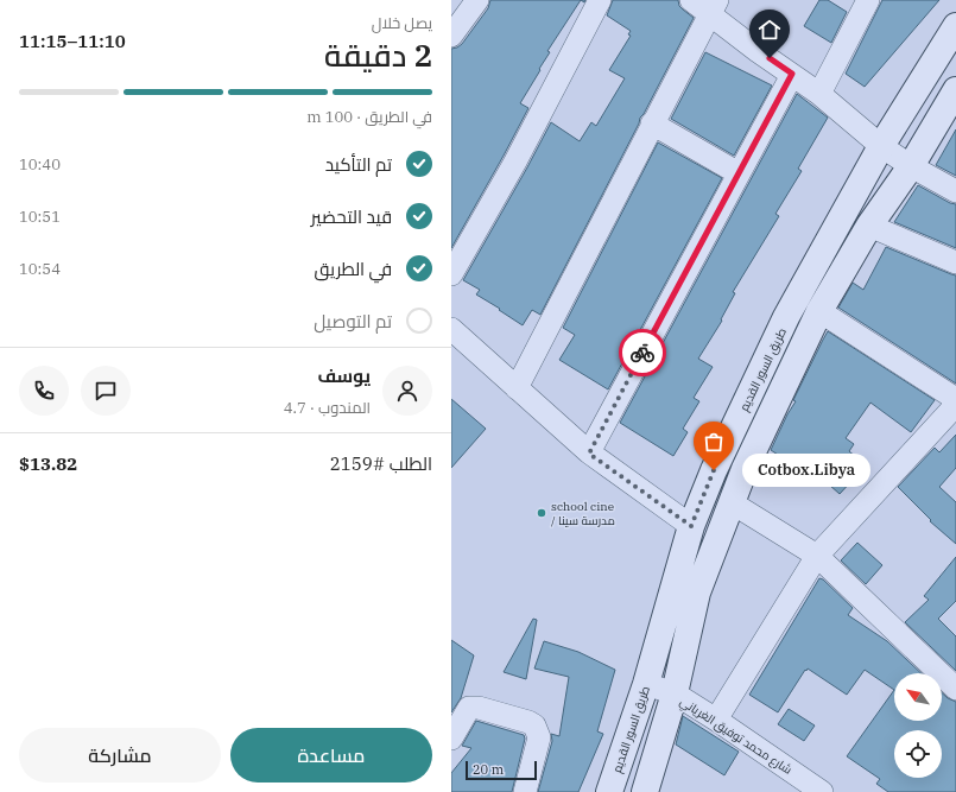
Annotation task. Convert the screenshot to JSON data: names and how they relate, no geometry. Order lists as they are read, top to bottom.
{
  "streets": {
    "main road": ["طريق السور القديم"],
    "street": ["شارع محمد توفيق الغرياني"]
  },
  "crossings": [
    ["طريق السور القديم", "شارع محمد توفيق الغرياني"]
  ],
  "places": ["Cotbox.Libya", "school cine / مدرسة سينا"],
  "scale_bar": "20 m",
  "north": "top left",
  "page": {
    "heading": ["2 دقيقة", "يصل خلال", "11:10–11:15"],
    "panel": [
      "يوسف",
      "المندوب · 4.7",
      "الطلب #2159",
      "$13.82"
    ],
    "bar": "في الطريق · 100 m",
    "list": [
      ["تم التأكيد", "10:40"],
      ["قيد التحضير", "10:51"],
      ["في الطريق", "10:54"],
      "تم التوصيل"
    ],
    "bubble": "Cotbox.Libya",
    "buttons": ["مساعدة", "مشاركة"],
    "scale": "20 m"
  }
}
